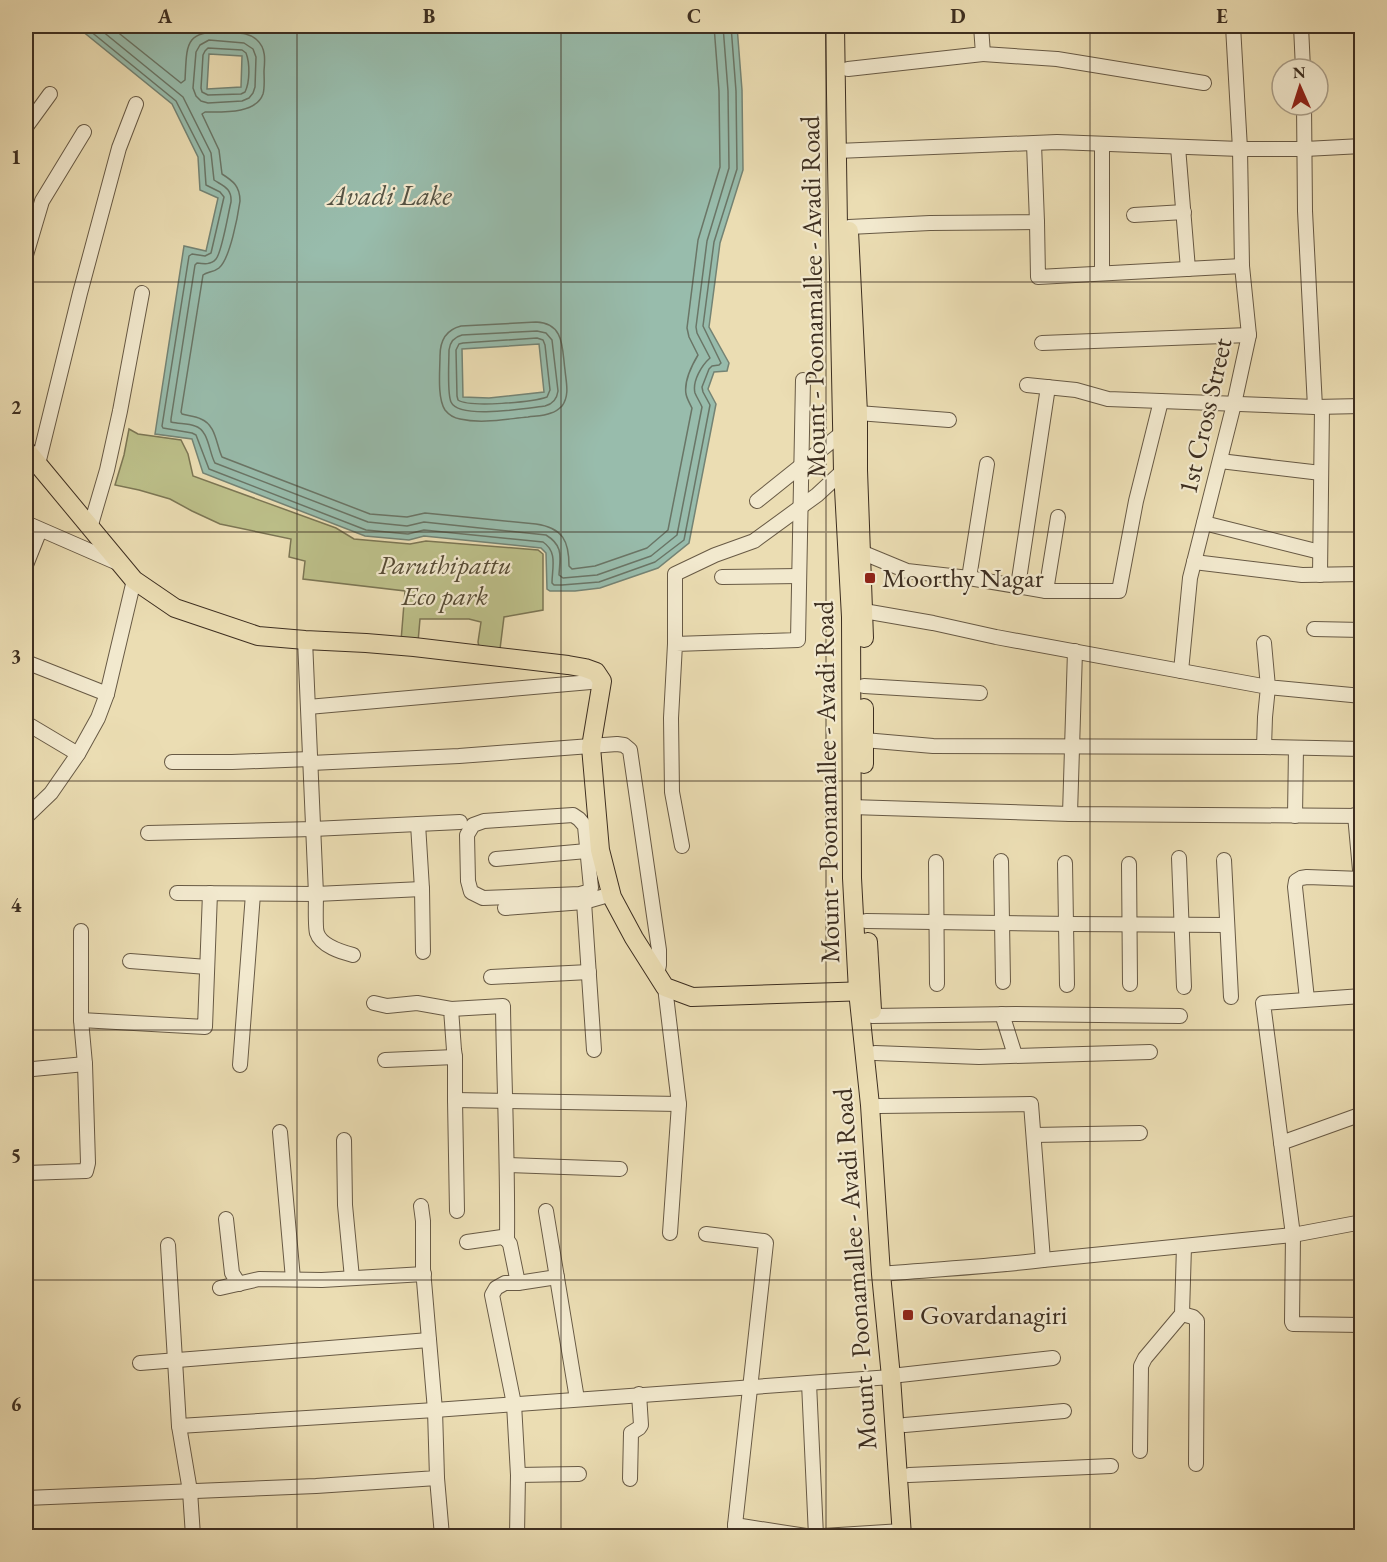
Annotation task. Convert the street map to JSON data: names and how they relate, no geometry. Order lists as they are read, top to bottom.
{
  "streets": {
    "main road": ["Mount - Poonamallee - Avadi Road"],
    "street": ["1st Cross Street"]
  },
  "water": ["Avadi Lake"],
  "parks": ["Paruthipattu Eco park"],
  "places": {
    "transit": ["Moorthy Nagar", "Govardanagiri"]
  },
  "north": "top",
  "grid": {
    "columns": [
      "A",
      "B",
      "C",
      "D",
      "E"
    ],
    "rows": [
      "1",
      "2",
      "3",
      "4",
      "5",
      "6"
    ]
  }
}
